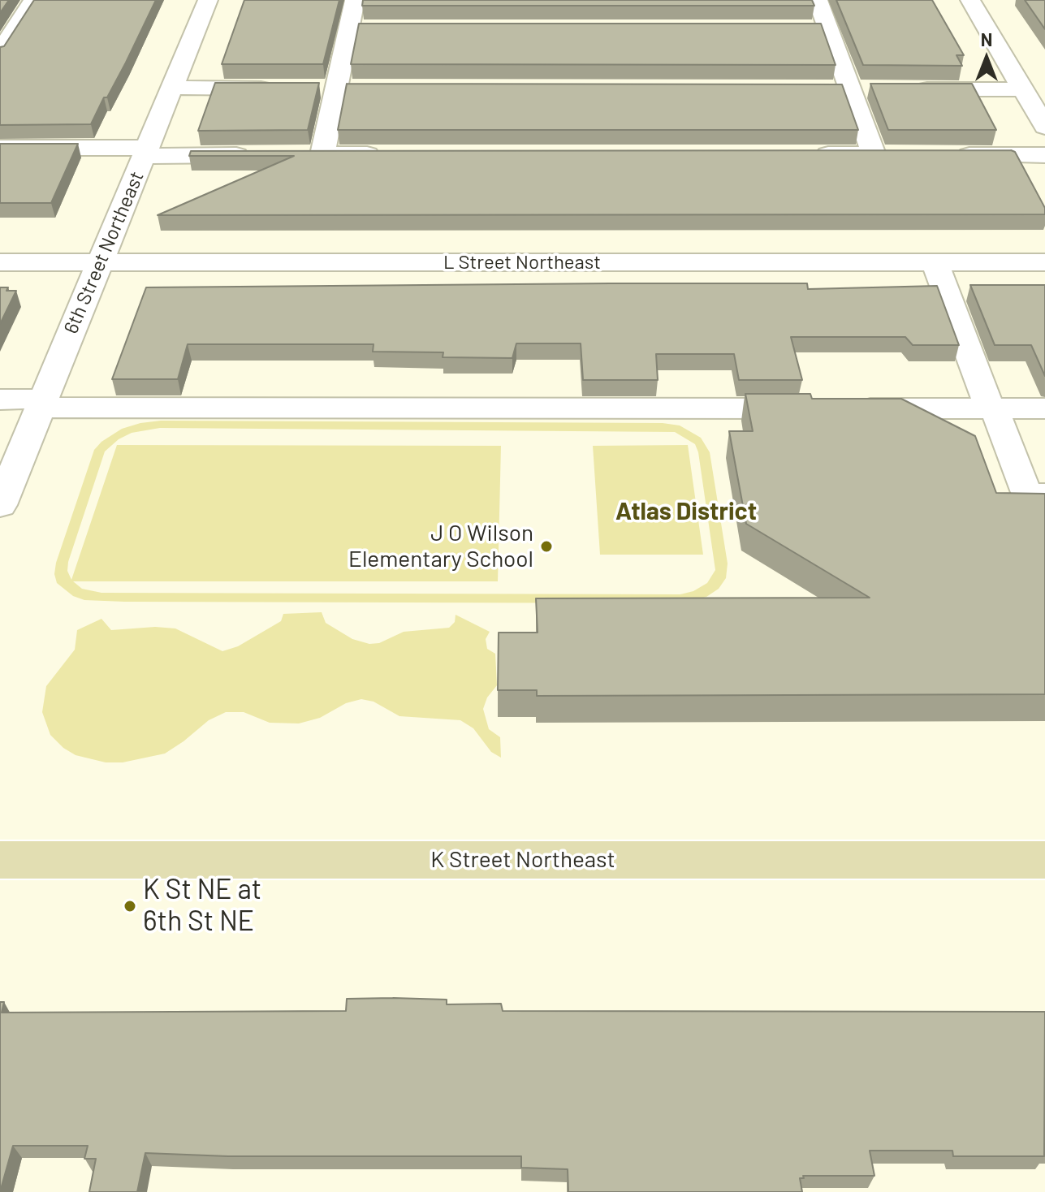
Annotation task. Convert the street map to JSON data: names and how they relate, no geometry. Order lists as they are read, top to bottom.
{
  "streets": {
    "main road": ["K Street Northeast"],
    "street": ["6th Street Northeast", "L Street Northeast"]
  },
  "crossings": [
    ["6th Street Northeast", "L Street Northeast"]
  ],
  "districts": ["Atlas District"],
  "places": ["J O Wilson Elementary School", "K St NE at 6th St NE"],
  "north": "top"
}
